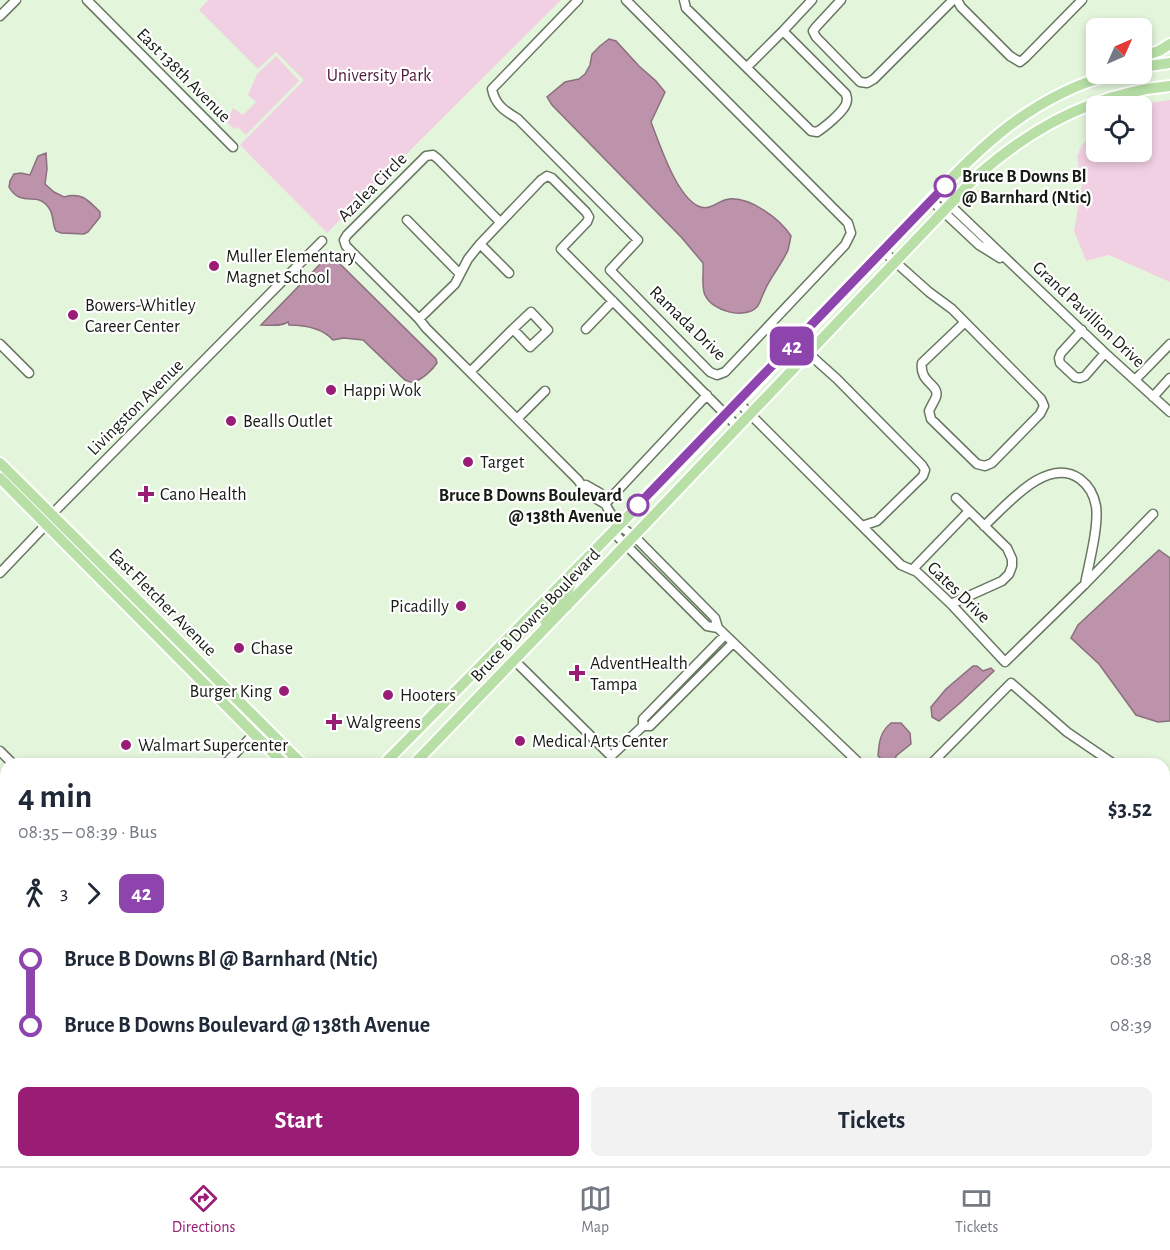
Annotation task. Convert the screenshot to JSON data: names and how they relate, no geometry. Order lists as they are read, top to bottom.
{
  "streets": {
    "main road": ["East Fletcher Avenue", "Bruce B Downs Boulevard"],
    "street": [
      "East 138th Avenue",
      "Azalea Circle",
      "Grand Pavillion Drive",
      "Ramada Drive",
      "Livingston Avenue",
      "Gates Drive"
    ]
  },
  "crossings": [
    ["Azalea Circle", "Bruce B Downs Boulevard"],
    ["Grand Pavillion Drive", "Bruce B Downs Boulevard"],
    ["Livingston Avenue", "East Fletcher Avenue"],
    ["Gates Drive", "Bruce B Downs Boulevard"]
  ],
  "parks": ["University Park"],
  "places": {
    "other": [
      "Bruce B Downs Bl @ Barnhard (Ntic)",
      "Muller Elementary Magnet School",
      "Bowers-Whitley Career Center",
      "Happi Wok",
      "Bealls Outlet",
      "Target",
      "Bruce B Downs Boulevard @ 138th Avenue",
      "Picadilly",
      "Chase",
      "Burger King",
      "Hooters",
      "Medical Arts Center",
      "Walmart Supercenter"
    ],
    "health": ["Cano Health", "AdventHealth Tampa", "Walgreens"]
  },
  "lines": ["bus line 42"],
  "north": "top right",
  "page": {
    "on_map": "42",
    "heading": ["4 min", "08:35 – 08:39 · Bus", "$3.52"],
    "legs": ["3", "42"],
    "list": [
      {
        "name": "Bruce B Downs Bl @ Barnhard (Ntic)",
        "value": "08:38"
      },
      {
        "name": "Bruce B Downs Boulevard @ 138th Avenue",
        "value": "08:39"
      }
    ],
    "buttons": ["Start", "Tickets"],
    "tabs": ["Directions", "Map", "Tickets"]
  }
}
